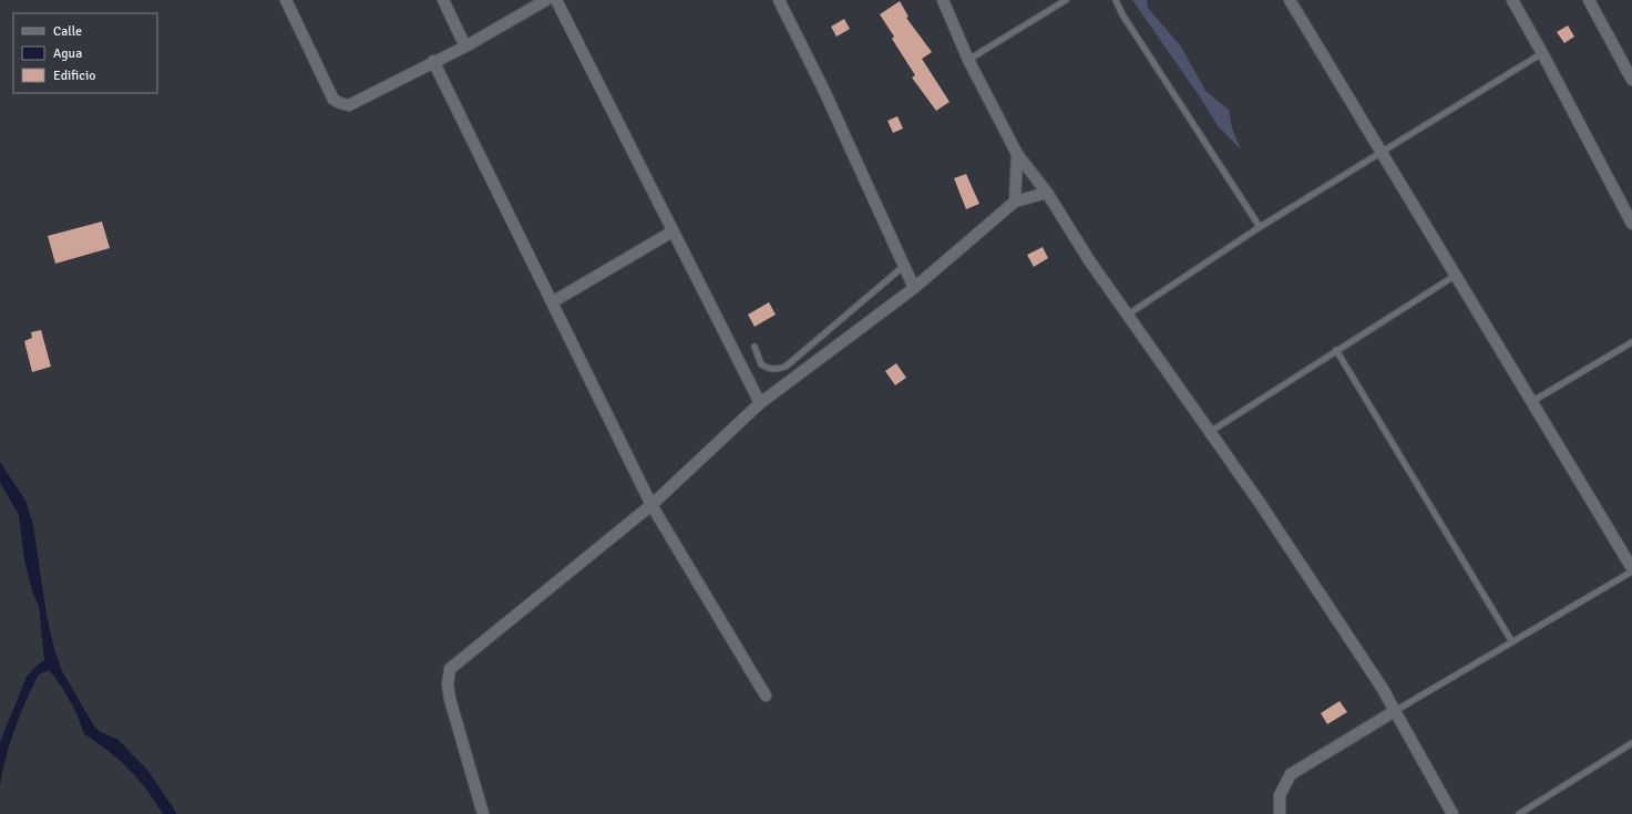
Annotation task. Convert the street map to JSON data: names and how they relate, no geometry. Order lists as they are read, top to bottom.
{
  "legend": ["Calle", "Agua", "Edificio"]
}
